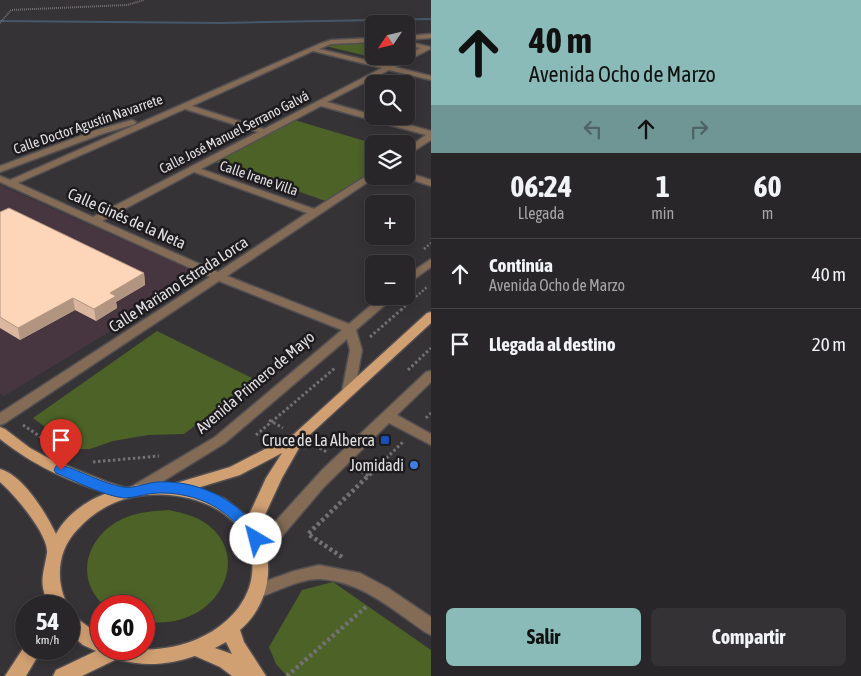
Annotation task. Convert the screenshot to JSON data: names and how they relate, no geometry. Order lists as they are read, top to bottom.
{
  "streets": {
    "street": [
      "Calle Doctor Agustín Navarrete",
      "Calle José Manuel Serrano Galvá",
      "Calle Irene Villa",
      "Calle Ginés de la Neta",
      "Calle Mariano Estrada Lorca",
      "Avenida Primero de Mayo"
    ]
  },
  "crossings": [
    ["Calle Doctor Agustín Navarrete", "Calle Ginés de la Neta"],
    ["Calle José Manuel Serrano Galvá", "Calle Irene Villa"],
    ["Calle José Manuel Serrano Galvá", "Calle Ginés de la Neta"],
    ["Calle Irene Villa", "Calle Mariano Estrada Lorca"],
    ["Calle Ginés de la Neta", "Calle Mariano Estrada Lorca"],
    ["Calle Ginés de la Neta", "Avenida Primero de Mayo"]
  ],
  "places": {
    "transit": ["Cruce de La Alberca"],
    "other": ["Jomidadi"]
  },
  "north": "bottom left",
  "page": {
    "turn": ["40 m", "Avenida Ocho de Marzo"],
    "map_buttons": ["+", "−"],
    "eta": [
      "06:24",
      "Llegada",
      "1",
      "min",
      "60",
      "m"
    ],
    "list": [
      {
        "name": "Continúa",
        "note": "Avenida Ocho de Marzo",
        "value": "40 m"
      },
      {
        "name": "Llegada al destino",
        "value": "20 m"
      }
    ],
    "speed": "54 km/h",
    "limit": "60",
    "buttons": ["Salir", "Compartir"]
  }
}
